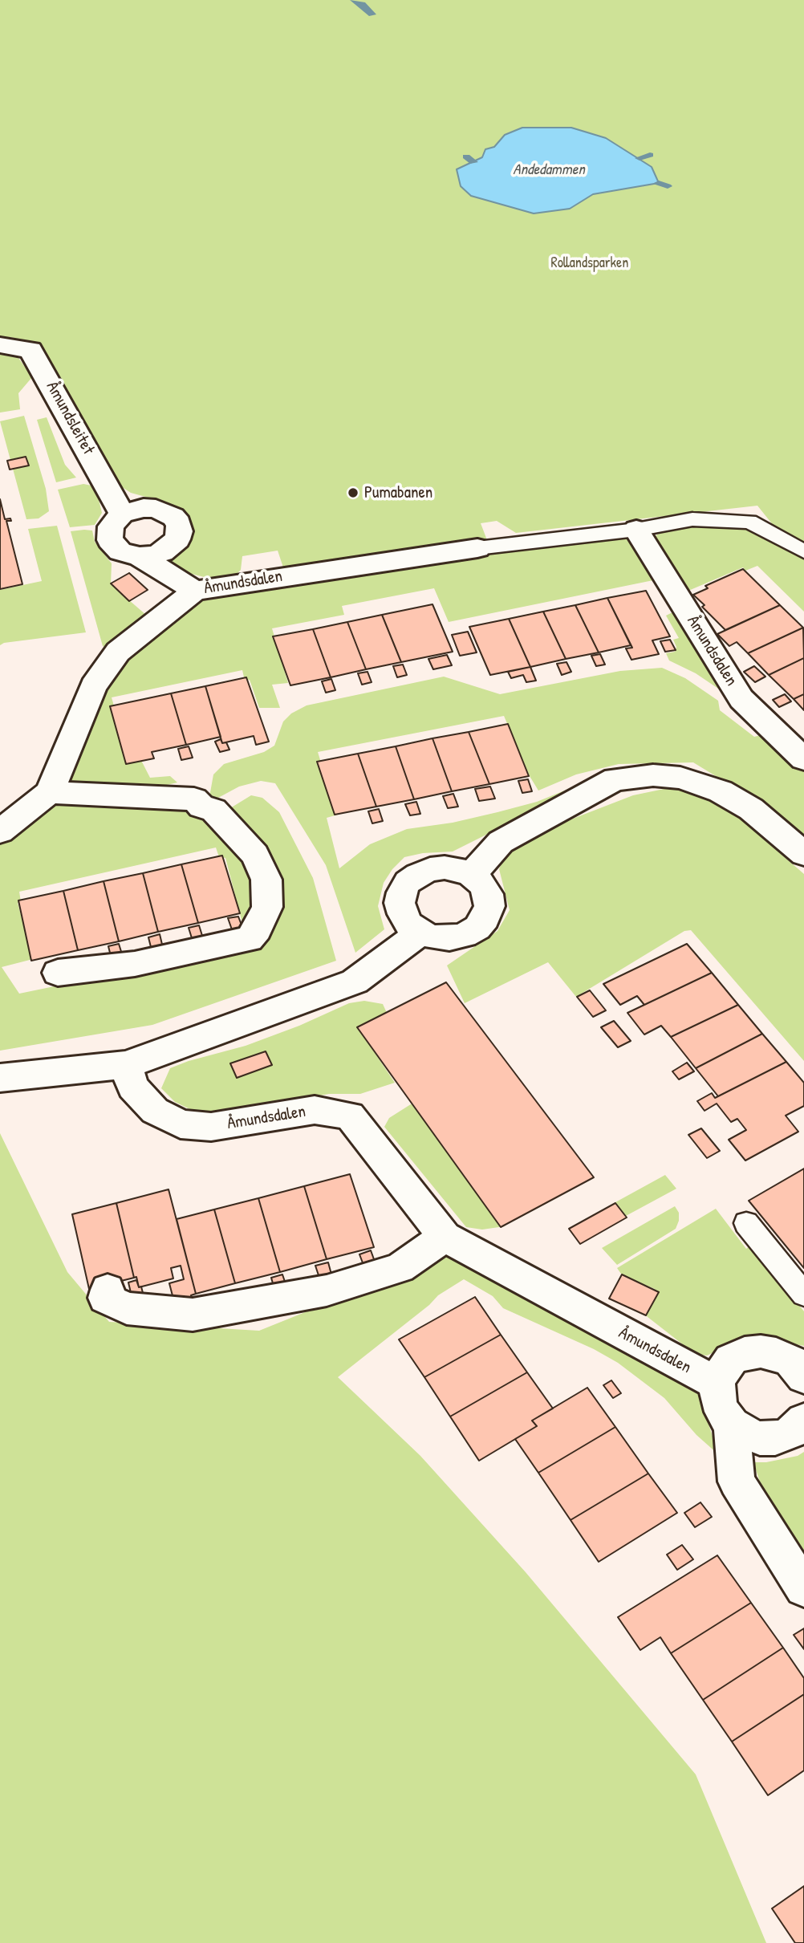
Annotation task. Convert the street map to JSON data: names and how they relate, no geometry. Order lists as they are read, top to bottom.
{
  "streets": {
    "street": ["Åmundsleitet", "Åmundsdalen"]
  },
  "water": ["Andedammen"],
  "parks": ["Rollandsparken"],
  "places": ["Pumabanen"]
}
